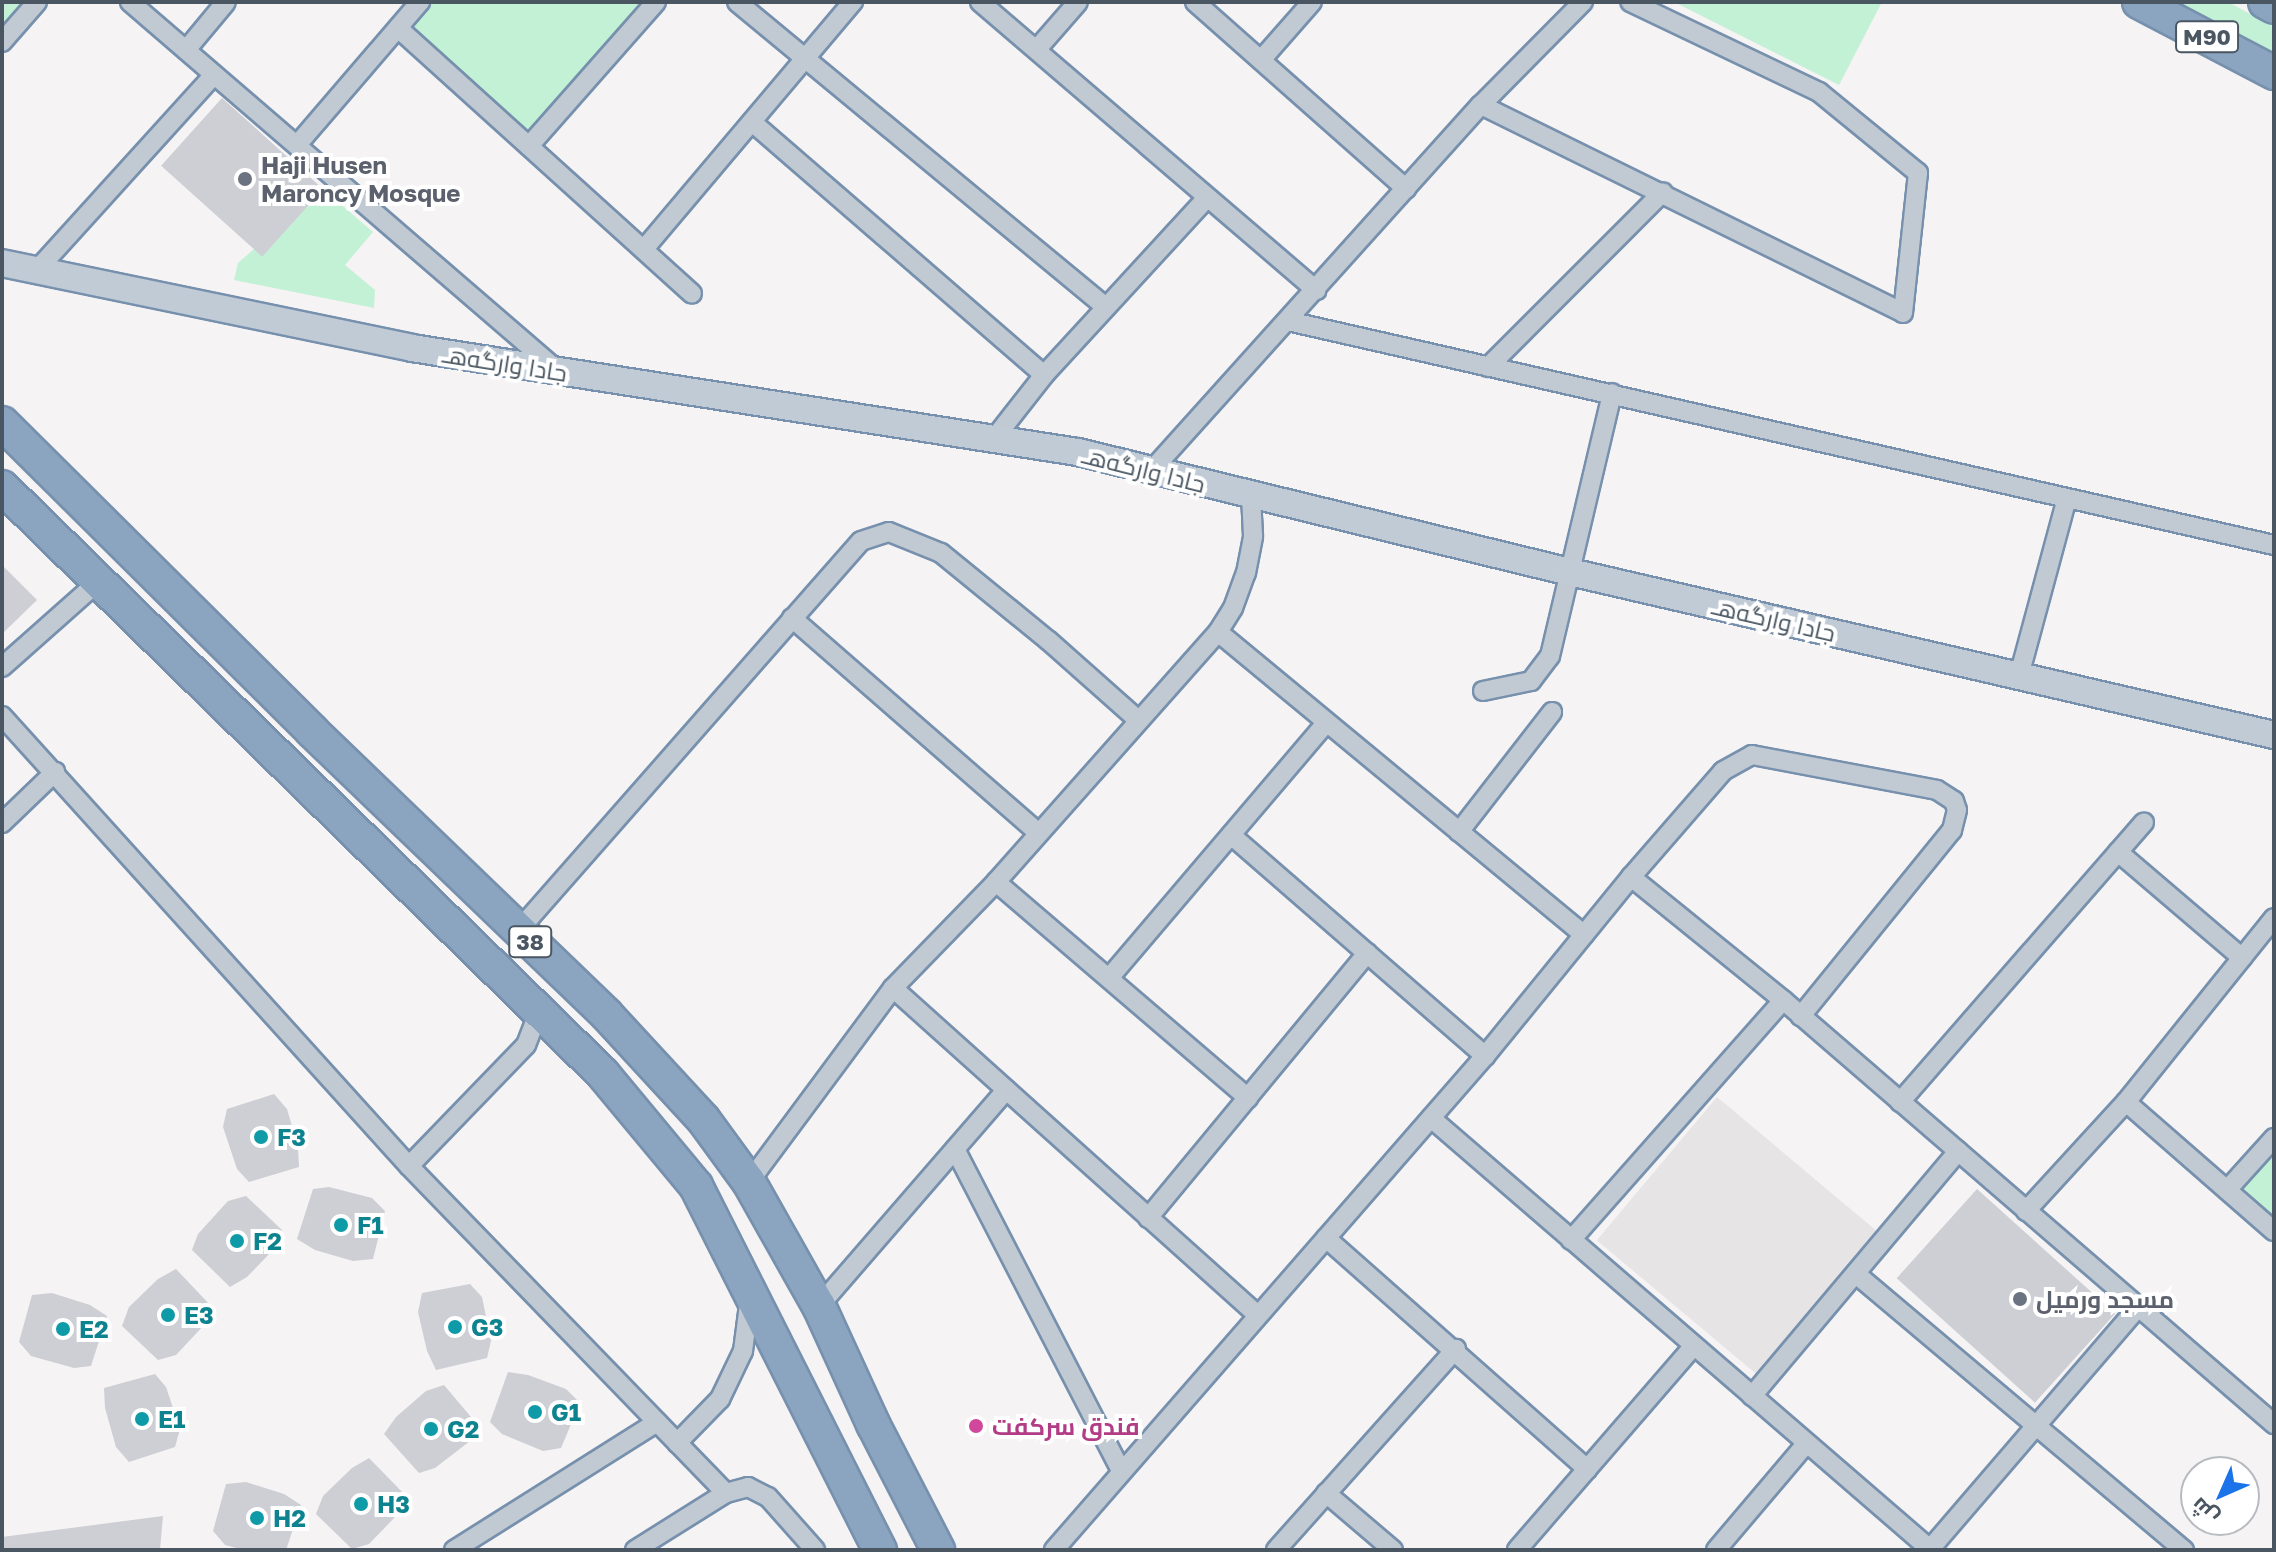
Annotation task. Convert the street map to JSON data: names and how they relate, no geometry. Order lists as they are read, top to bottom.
{
  "streets": {
    "highway": ["M90", "38"],
    "street": ["جادا وارگه‌هـ"]
  },
  "places": [
    "Haji Husen Maroncy Mosque",
    "F3",
    "F1",
    "F2",
    "مسجد ورميل",
    "E3",
    "G3",
    "E2",
    "G1",
    "E1",
    "فندق سركفت",
    "G2",
    "H3",
    "H2"
  ],
  "north": "bottom left"
}
